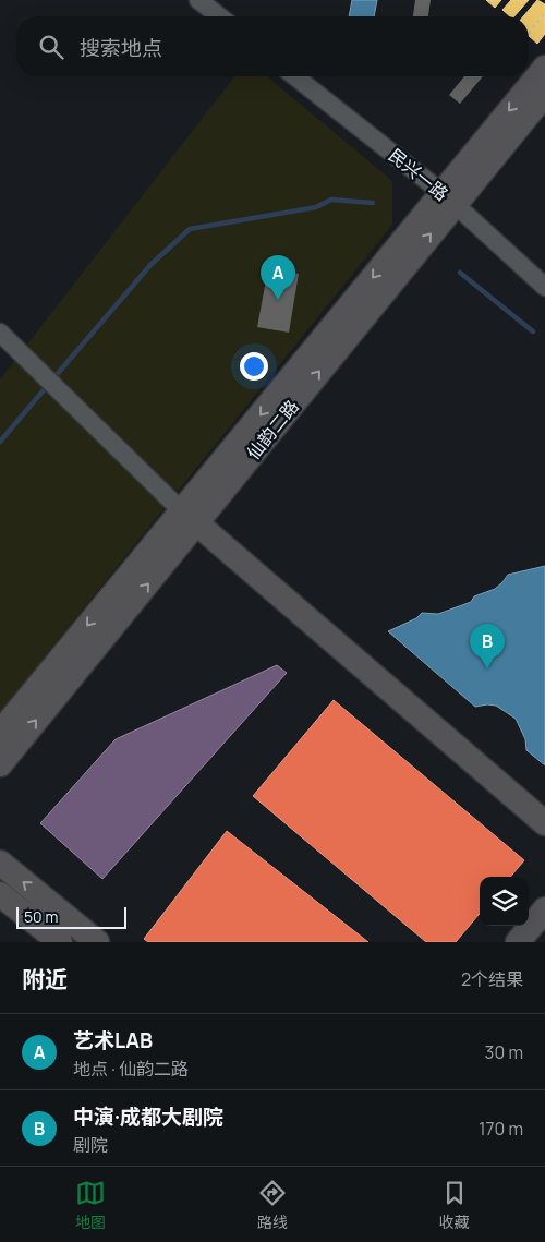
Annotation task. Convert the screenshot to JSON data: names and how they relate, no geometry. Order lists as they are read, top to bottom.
{
  "streets": {
    "street": ["民兴一路", "仙韵二路"]
  },
  "crossings": [
    ["民兴一路", "仙韵二路"]
  ],
  "scale_bar": "50 m",
  "page": {
    "search": "搜索地点",
    "pins": ["A", "B"],
    "scale": "50 m",
    "heading": ["附近", "2个结果"],
    "list": [
      {
        "mark": "A",
        "name": "艺术LAB",
        "note": "地点 · 仙韵二路",
        "value": "30 m"
      },
      {
        "mark": "B",
        "name": "中演·成都大剧院",
        "note": "剧院",
        "value": "170 m"
      }
    ],
    "nav": ["地图", "路线", "收藏"]
  }
}
